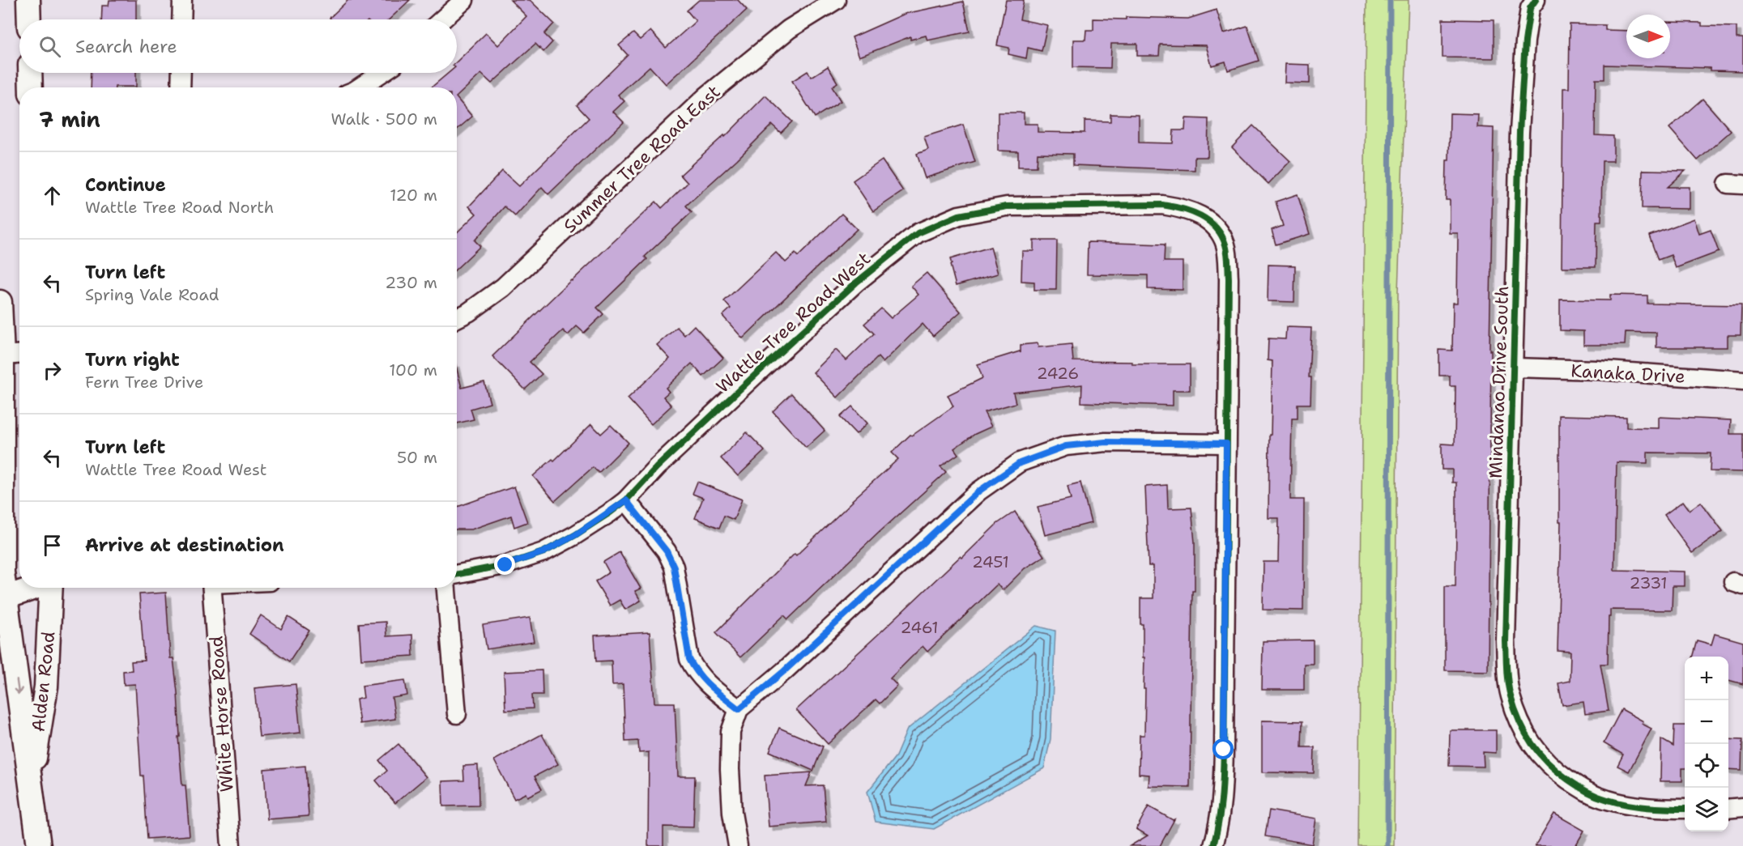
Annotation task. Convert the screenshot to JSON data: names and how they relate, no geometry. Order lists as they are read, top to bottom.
{
  "streets": {
    "street": [
      "Summer Tree Road East",
      "Wattle Tree Road West",
      "Kanaka Drive",
      "Mindanao Drive South",
      "Alden Road",
      "White Horse Road"
    ]
  },
  "crossings": [
    ["Kanaka Drive", "Mindanao Drive South"]
  ],
  "house_numbers": [
    "2426",
    "2451",
    "2331",
    "2461"
  ],
  "north": "right",
  "page": {
    "search": "Search here",
    "heading": ["7 min", "Walk · 500 m"],
    "list": [
      ["Continue", "Wattle Tree Road North", "120 m"],
      ["Turn left", "Spring Vale Road", "230 m"],
      ["Turn right", "Fern Tree Drive", "100 m"],
      ["Turn left", "Wattle Tree Road West", "50 m"],
      "Arrive at destination"
    ],
    "map_buttons": ["+", "−"]
  }
}
